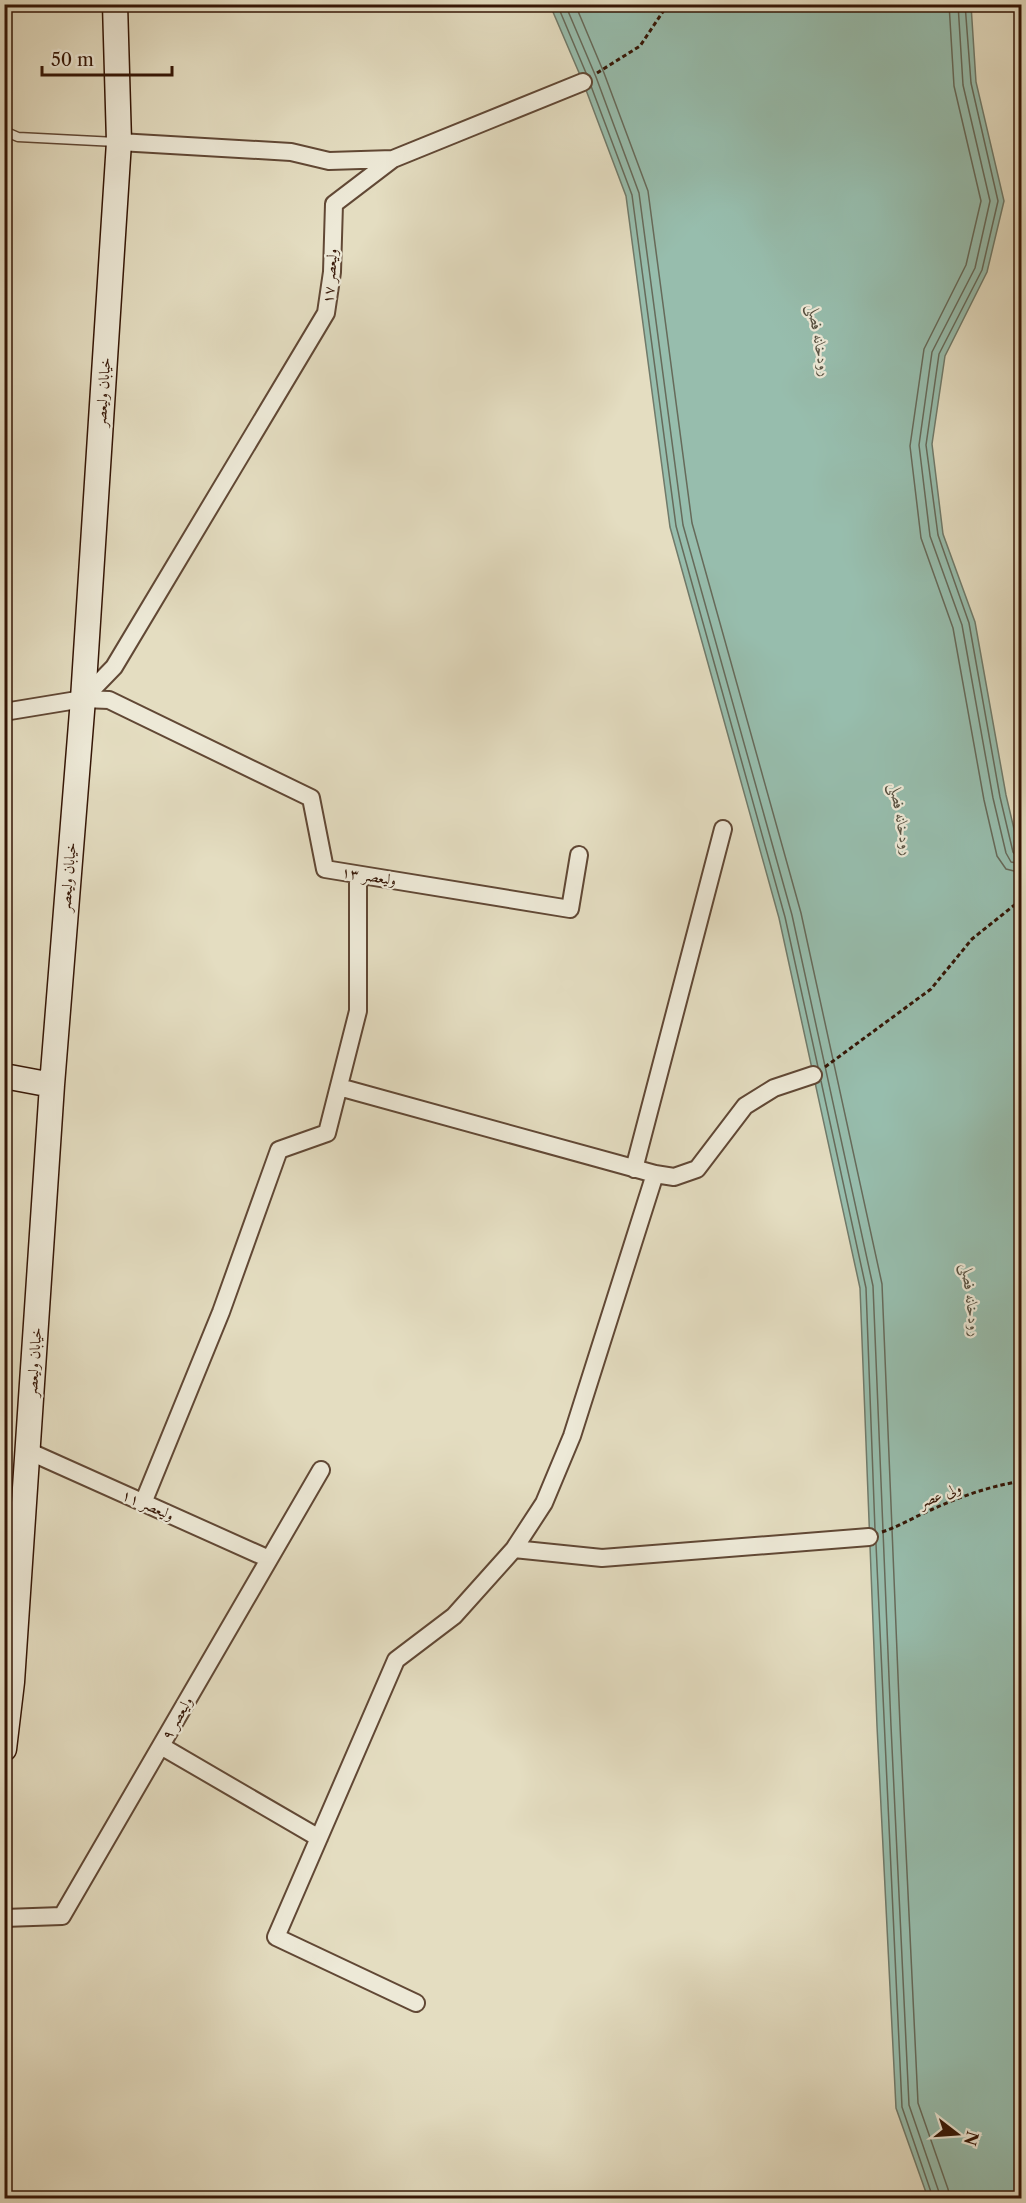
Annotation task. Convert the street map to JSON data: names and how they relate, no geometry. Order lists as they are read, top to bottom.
{
  "streets": {
    "main road": ["خیابان ولیعصر"],
    "street": [
      "ولیعصر ۱۷",
      "ولیعصر ۱۳",
      "ولیعصر ۱۱",
      "ولیعصر ۹"
    ],
    "path": ["ولی عصر"]
  },
  "crossings": [
    ["ولیعصر ۱۷", "خیابان ولیعصر"],
    ["ولیعصر ۱۷", "ولیعصر ۱۳"],
    ["خیابان ولیعصر", "ولیعصر ۱۳"],
    ["خیابان ولیعصر", "ولیعصر ۱۱"],
    ["ولیعصر ۱۱", "ولیعصر ۹"]
  ],
  "water": ["رودخانه فصلی"],
  "scale_bar": "50 m",
  "north": "right"
}
